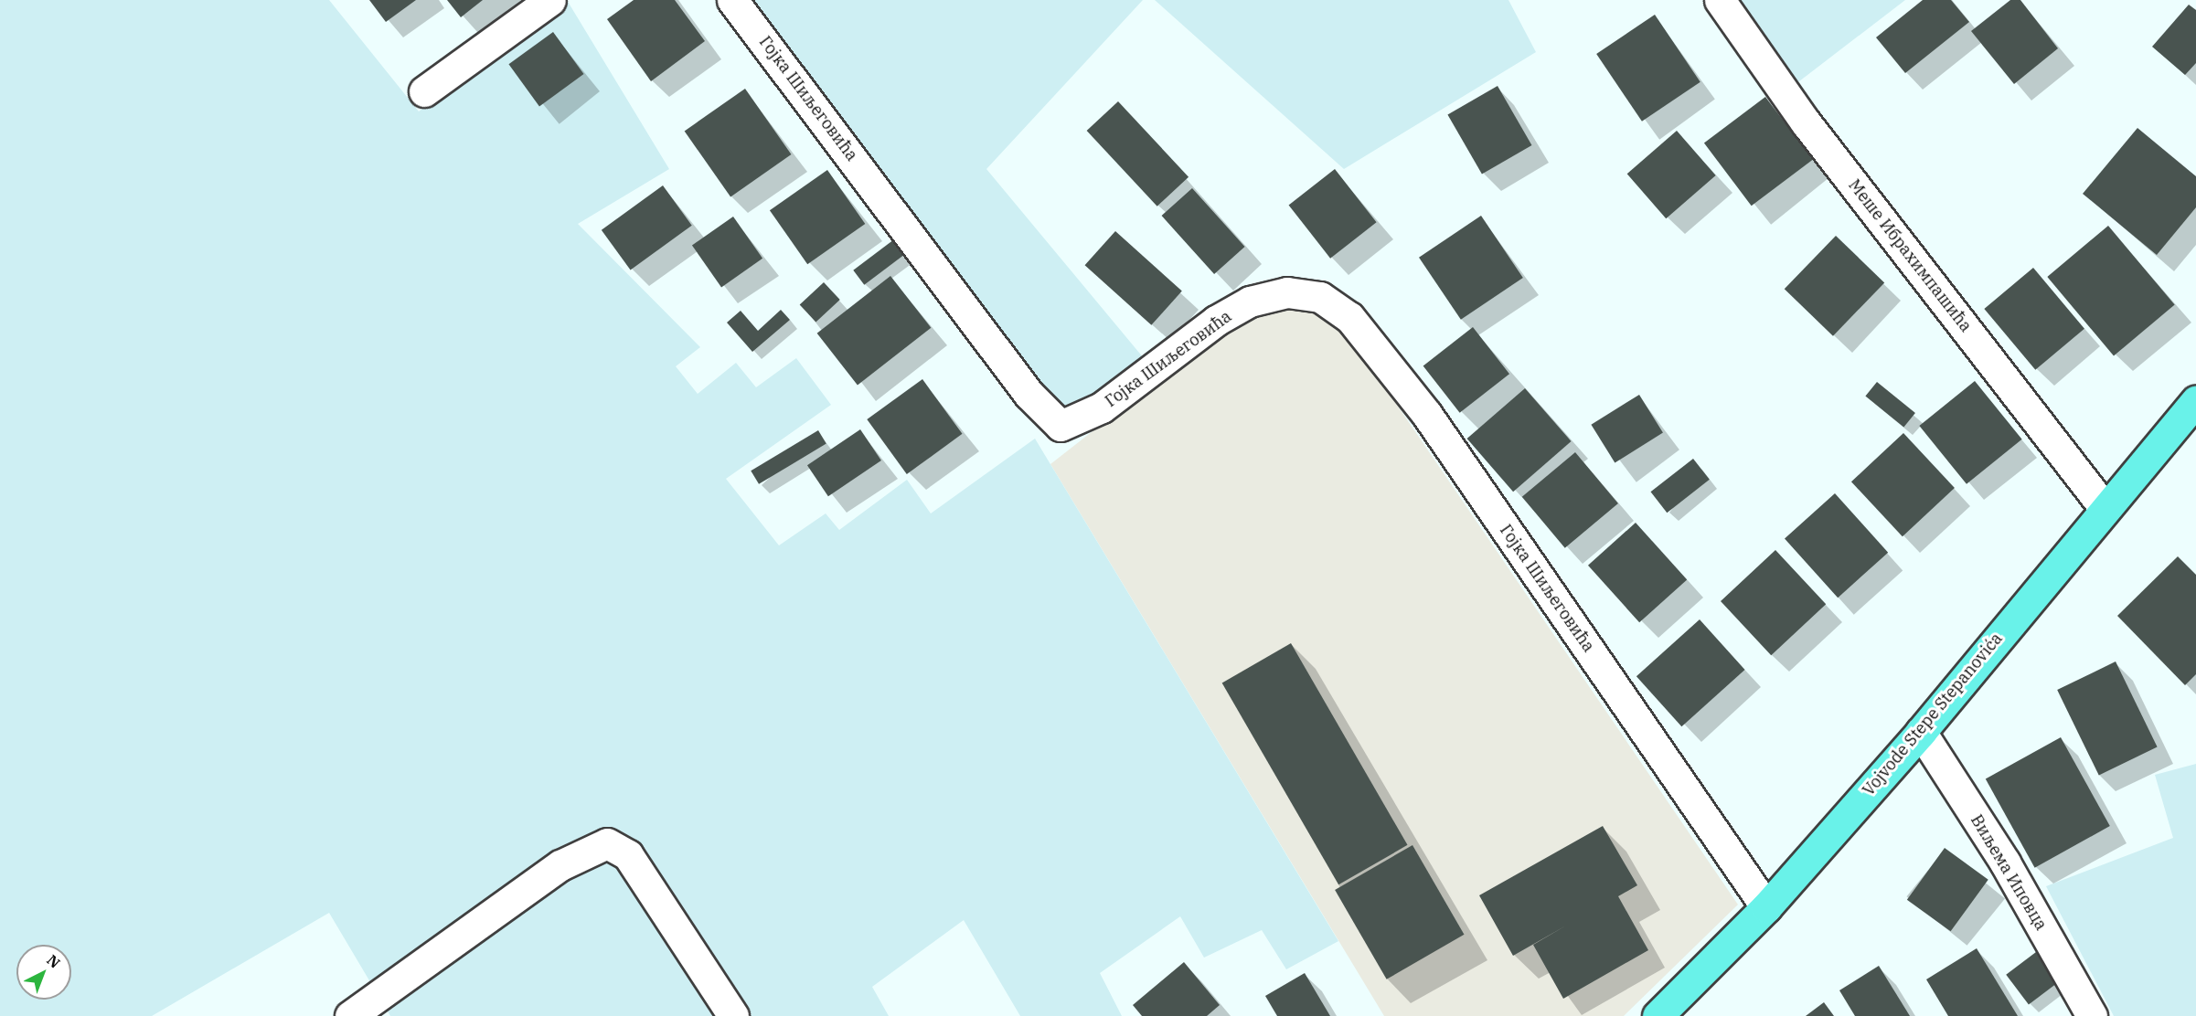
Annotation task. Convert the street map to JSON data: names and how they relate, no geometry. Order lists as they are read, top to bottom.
{
  "streets": {
    "main road": ["Vojvode Stepe Stepanovića"],
    "street": ["Гојка Шиљеговића", "Меше Ибрахимпашића", "Виљема Иповца"]
  },
  "crossings": [
    ["Гојка Шиљеговића", "Vojvode Stepe Stepanovića"],
    ["Меше Ибрахимпашића", "Vojvode Stepe Stepanovića"],
    ["Vojvode Stepe Stepanovića", "Виљема Иповца"]
  ],
  "north": "top right"
}
